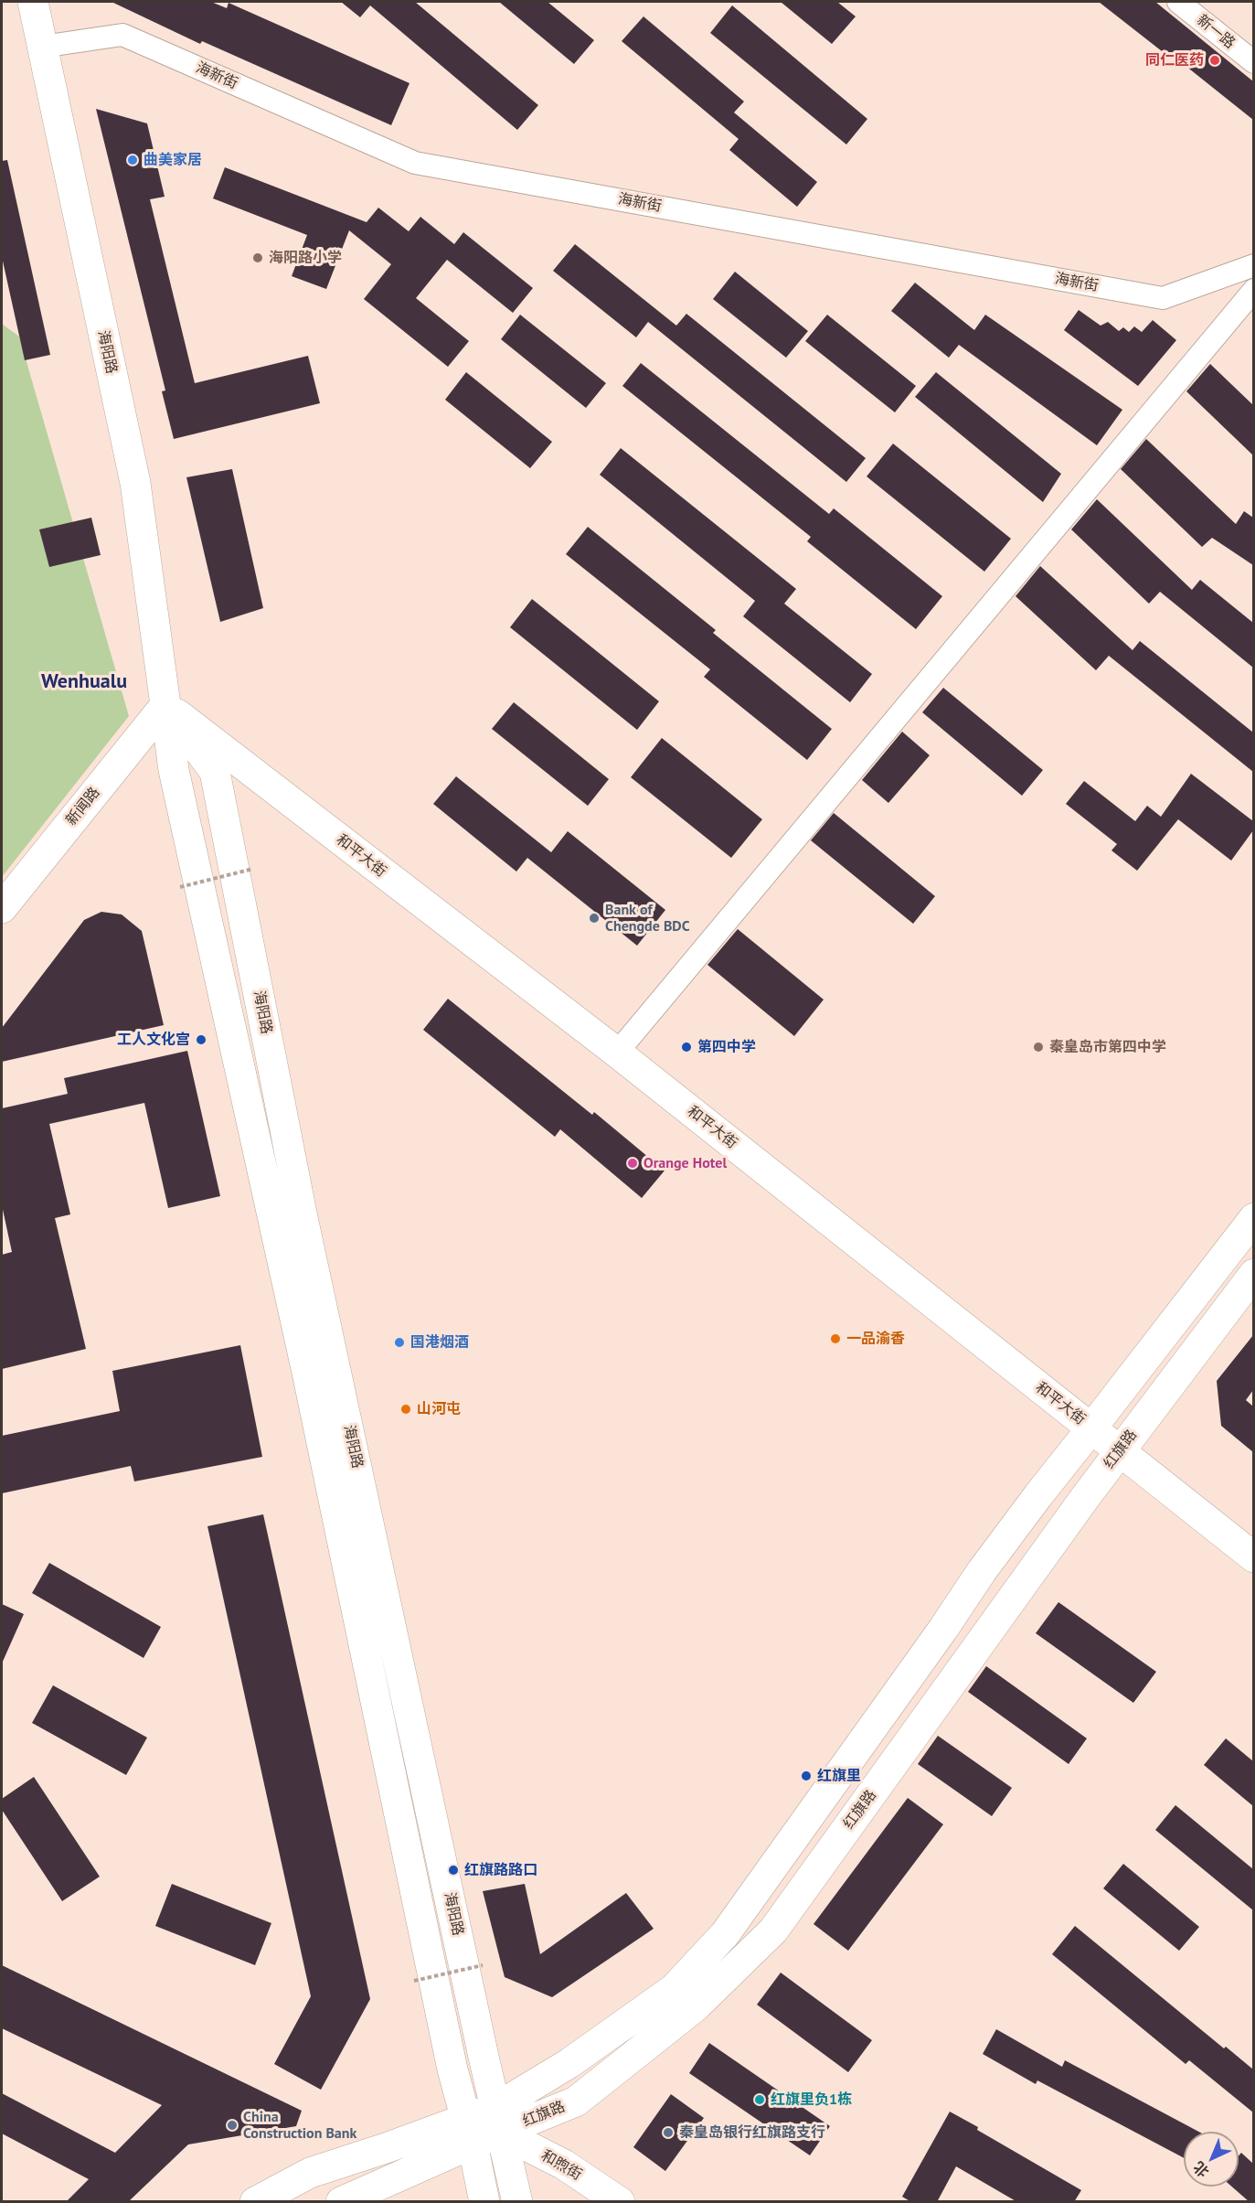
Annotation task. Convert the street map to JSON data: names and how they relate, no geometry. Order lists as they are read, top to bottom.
{
  "streets": {
    "main road": [
      "海阳路",
      "新闻路",
      "和平大街",
      "红旗路",
      "和煦街"
    ],
    "street": ["新一路", "海新街"]
  },
  "crossings": [
    ["海新街", "海阳路"],
    ["海阳路", "新闻路"],
    ["海阳路", "和平大街"],
    ["海阳路", "红旗路"],
    ["海阳路", "和煦街"],
    ["新闻路", "和平大街"],
    ["和平大街", "红旗路"],
    ["红旗路", "和煦街"]
  ],
  "districts": ["Wenhualu"],
  "places": [
    "同仁医药",
    "曲美家居",
    "海阳路小学",
    "Bank of Chengde BDC",
    "工人文化宫",
    "第四中学",
    "秦皇岛市第四中学",
    "Orange Hotel",
    "一品渝香",
    "国港烟酒",
    "山河屯",
    "红旗里",
    "红旗路路口",
    "红旗里负1栋",
    "China Construction Bank",
    "秦皇岛银行红旗路支行"
  ],
  "north": "bottom left"
}
